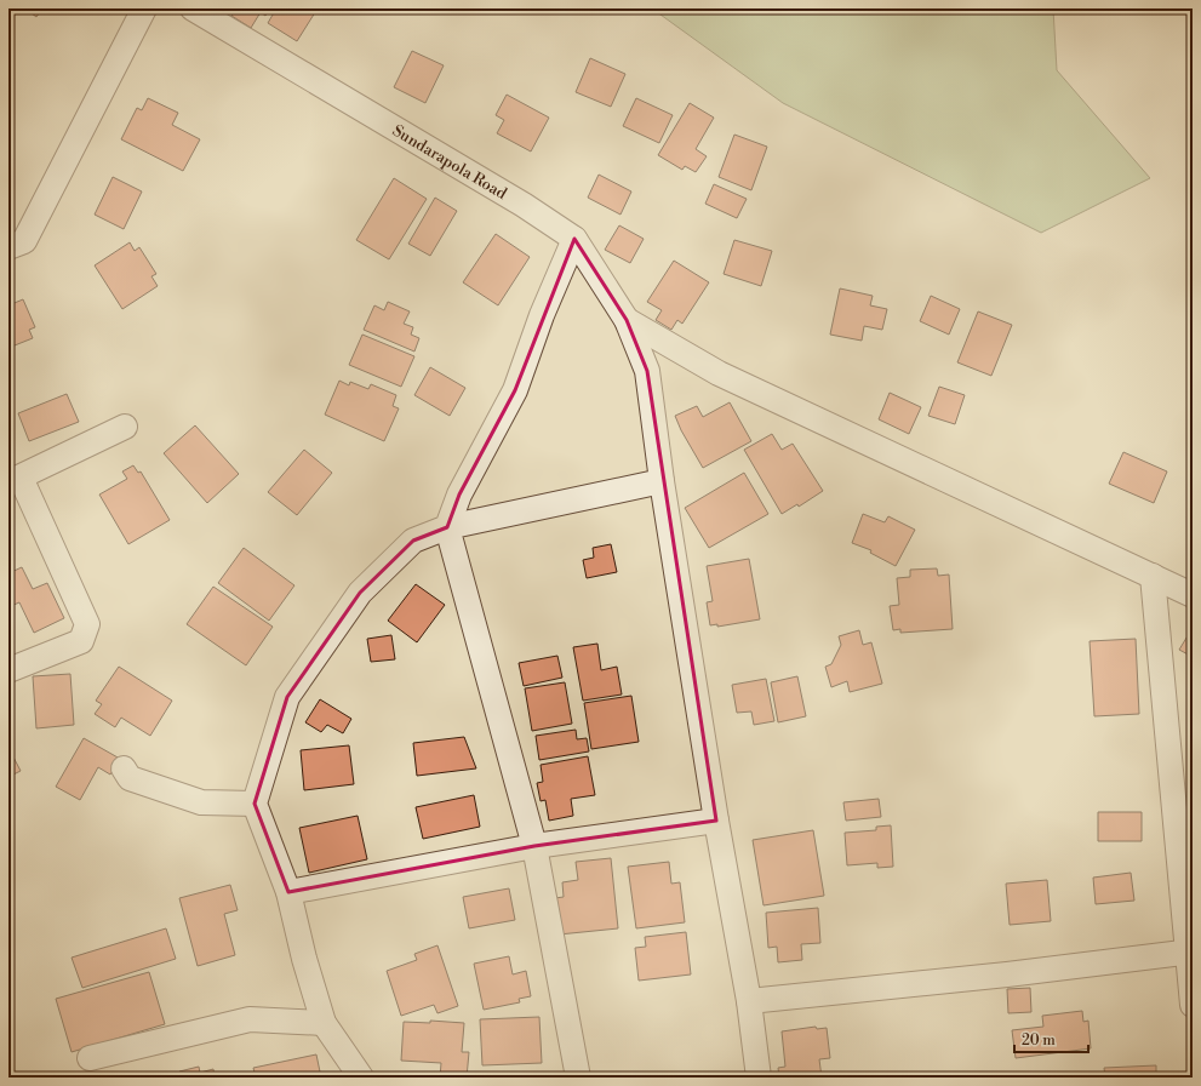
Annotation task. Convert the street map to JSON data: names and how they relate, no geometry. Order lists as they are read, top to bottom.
{
  "streets": {
    "street": ["Sundarapola Road"]
  },
  "scale_bar": "20 m"
}
